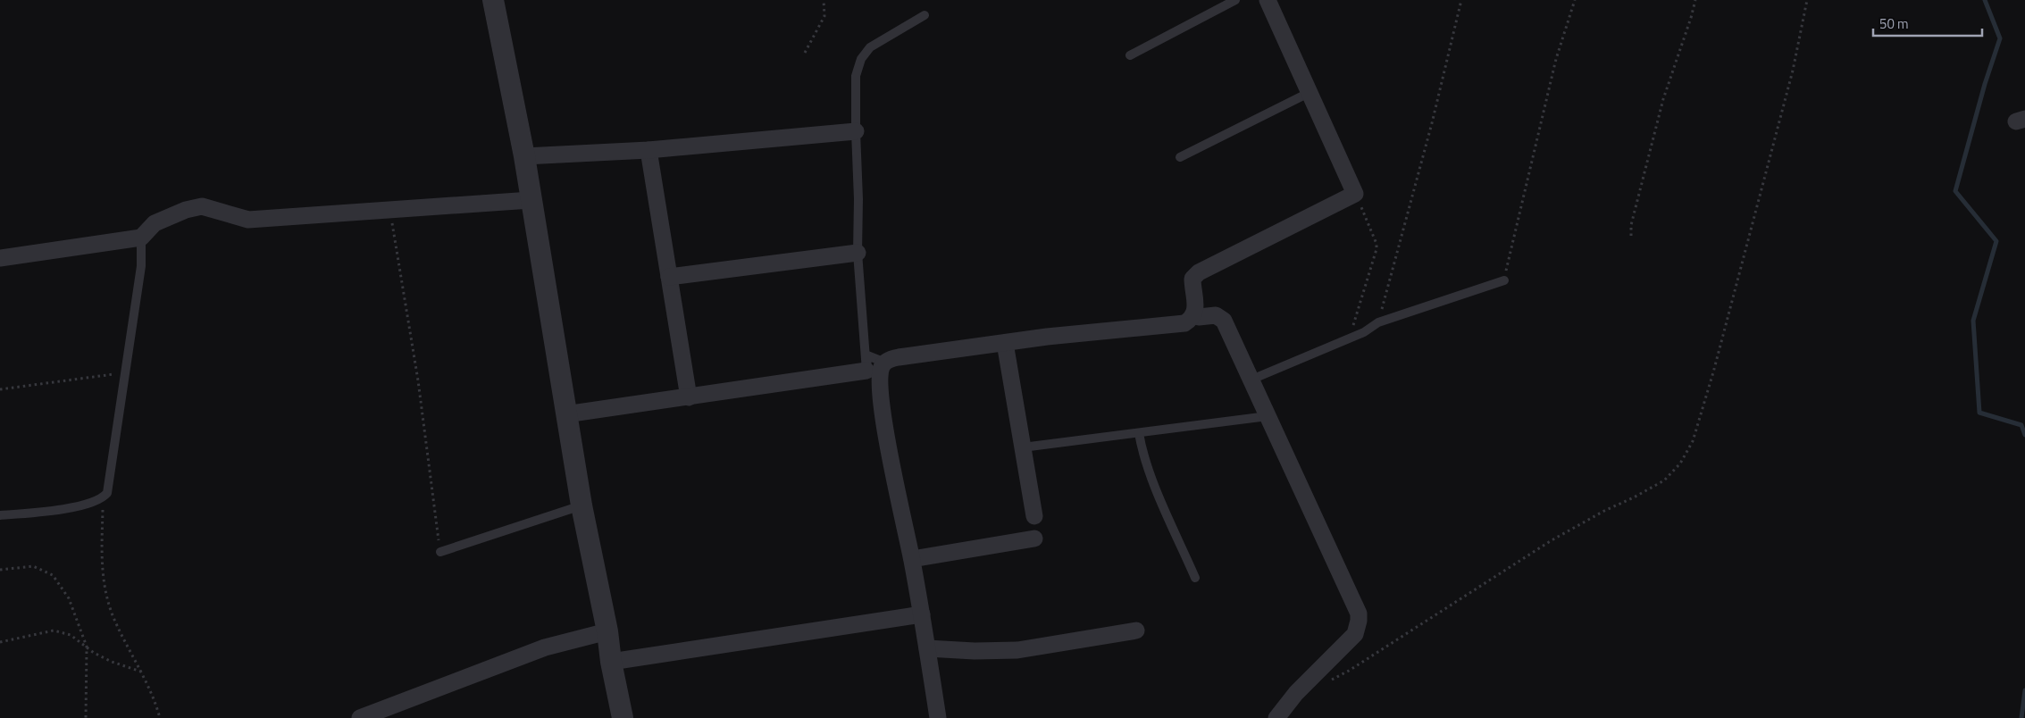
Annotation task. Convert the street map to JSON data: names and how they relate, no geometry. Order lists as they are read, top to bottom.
{
  "scale_bar": "50 m"
}
